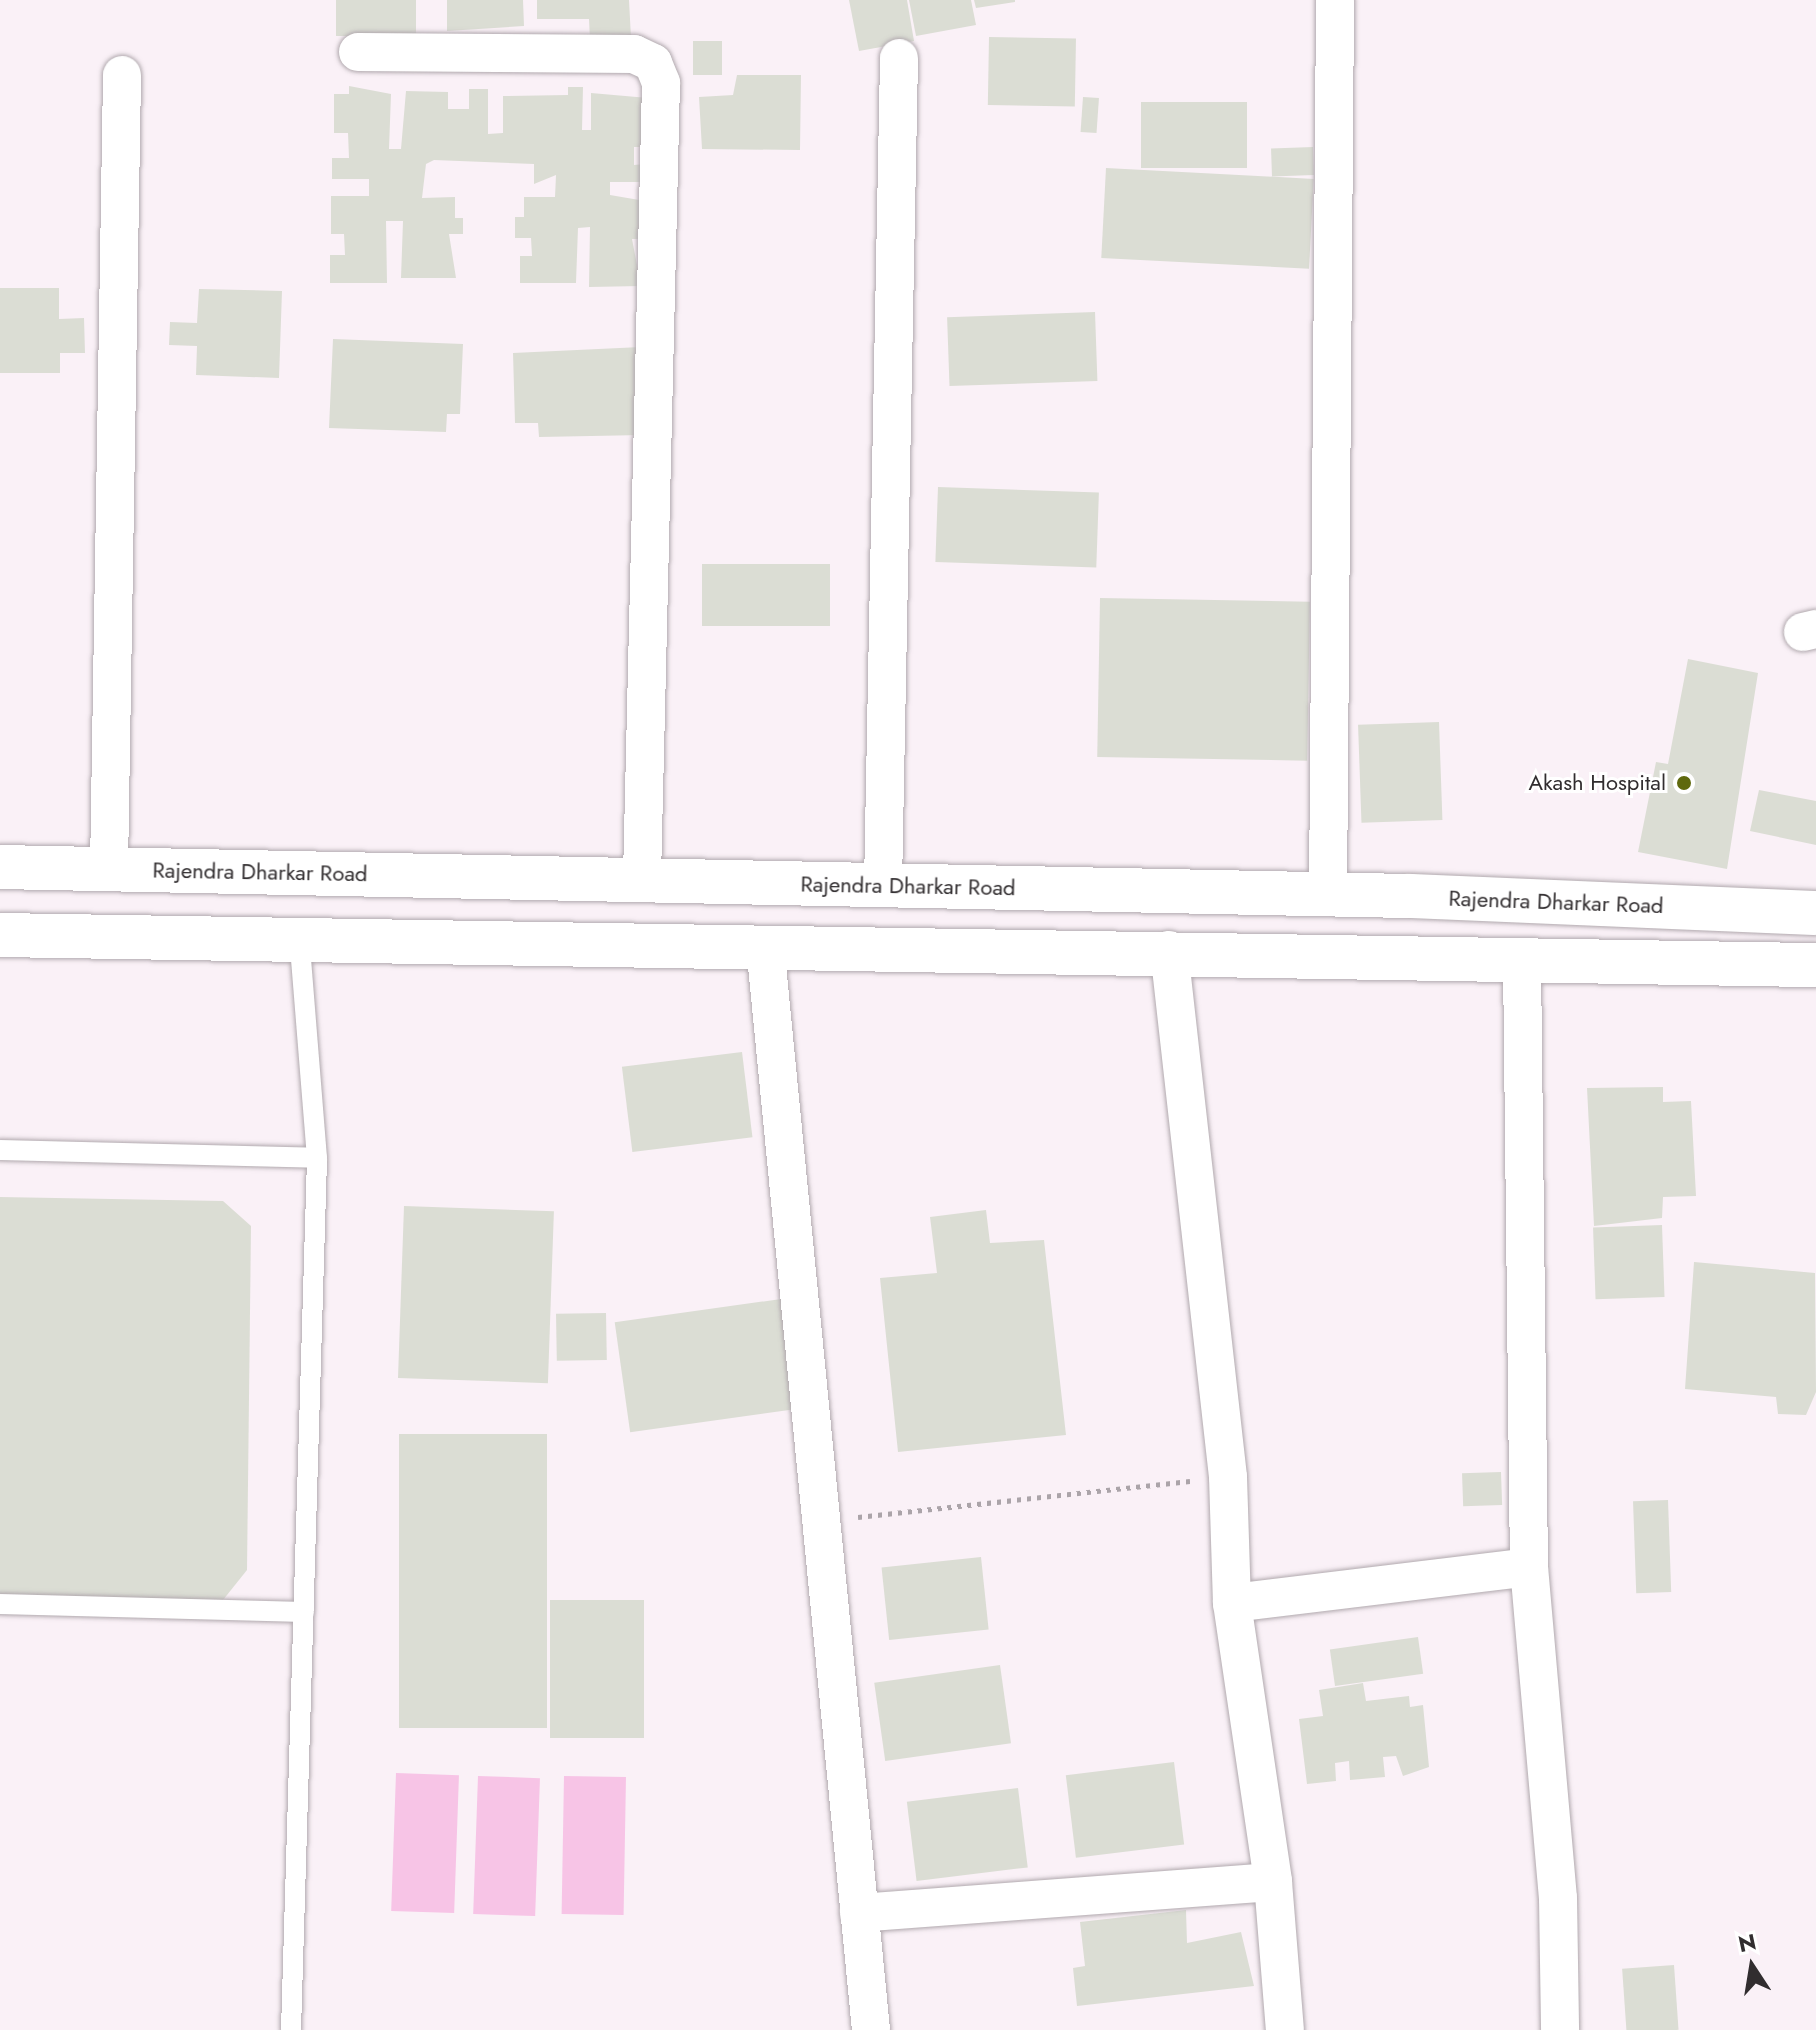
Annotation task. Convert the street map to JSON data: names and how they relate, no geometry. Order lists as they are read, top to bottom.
{
  "streets": {
    "main road": ["Rajendra Dharkar Road"]
  },
  "places": ["Akash Hospital"],
  "north": "top"
}
